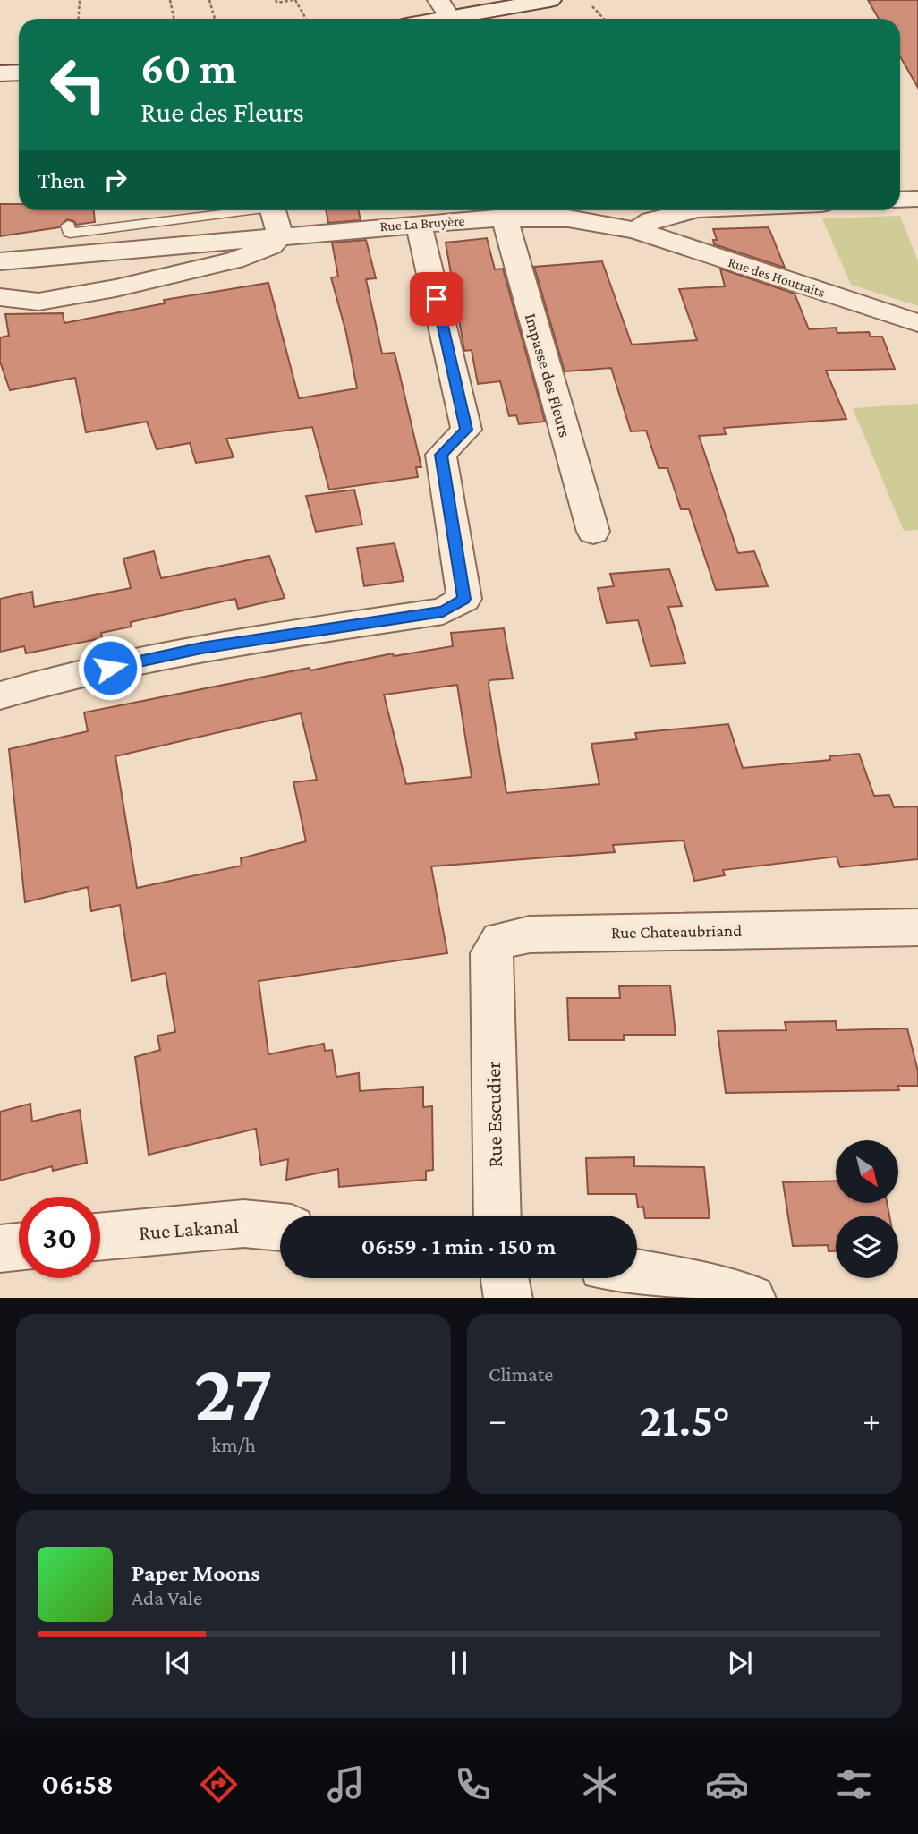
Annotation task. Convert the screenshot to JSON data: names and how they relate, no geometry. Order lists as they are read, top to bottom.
{
  "streets": {
    "street": [
      "Rue La Bruyère",
      "Rue des Houtraits",
      "Impasse des Fleurs",
      "Rue Chateaubriand",
      "Rue Escudier",
      "Rue Lakanal"
    ]
  },
  "crossings": [
    ["Rue La Bruyère", "Rue des Houtraits"],
    ["Rue La Bruyère", "Impasse des Fleurs"],
    ["Rue Chateaubriand", "Rue Escudier"]
  ],
  "north": "bottom right",
  "page": {
    "turn": ["60 m", "Rue des Fleurs"],
    "then": "Then",
    "limit": "30",
    "trip": "06:59 · 1 min · 150 m",
    "tile": [
      ["27", "km/h"],
      "Climate"
    ],
    "heat": ["−", "21.5°", "+"],
    "song": ["Paper Moons", "Ada Vale"],
    "tabs": "06:58"
  }
}
